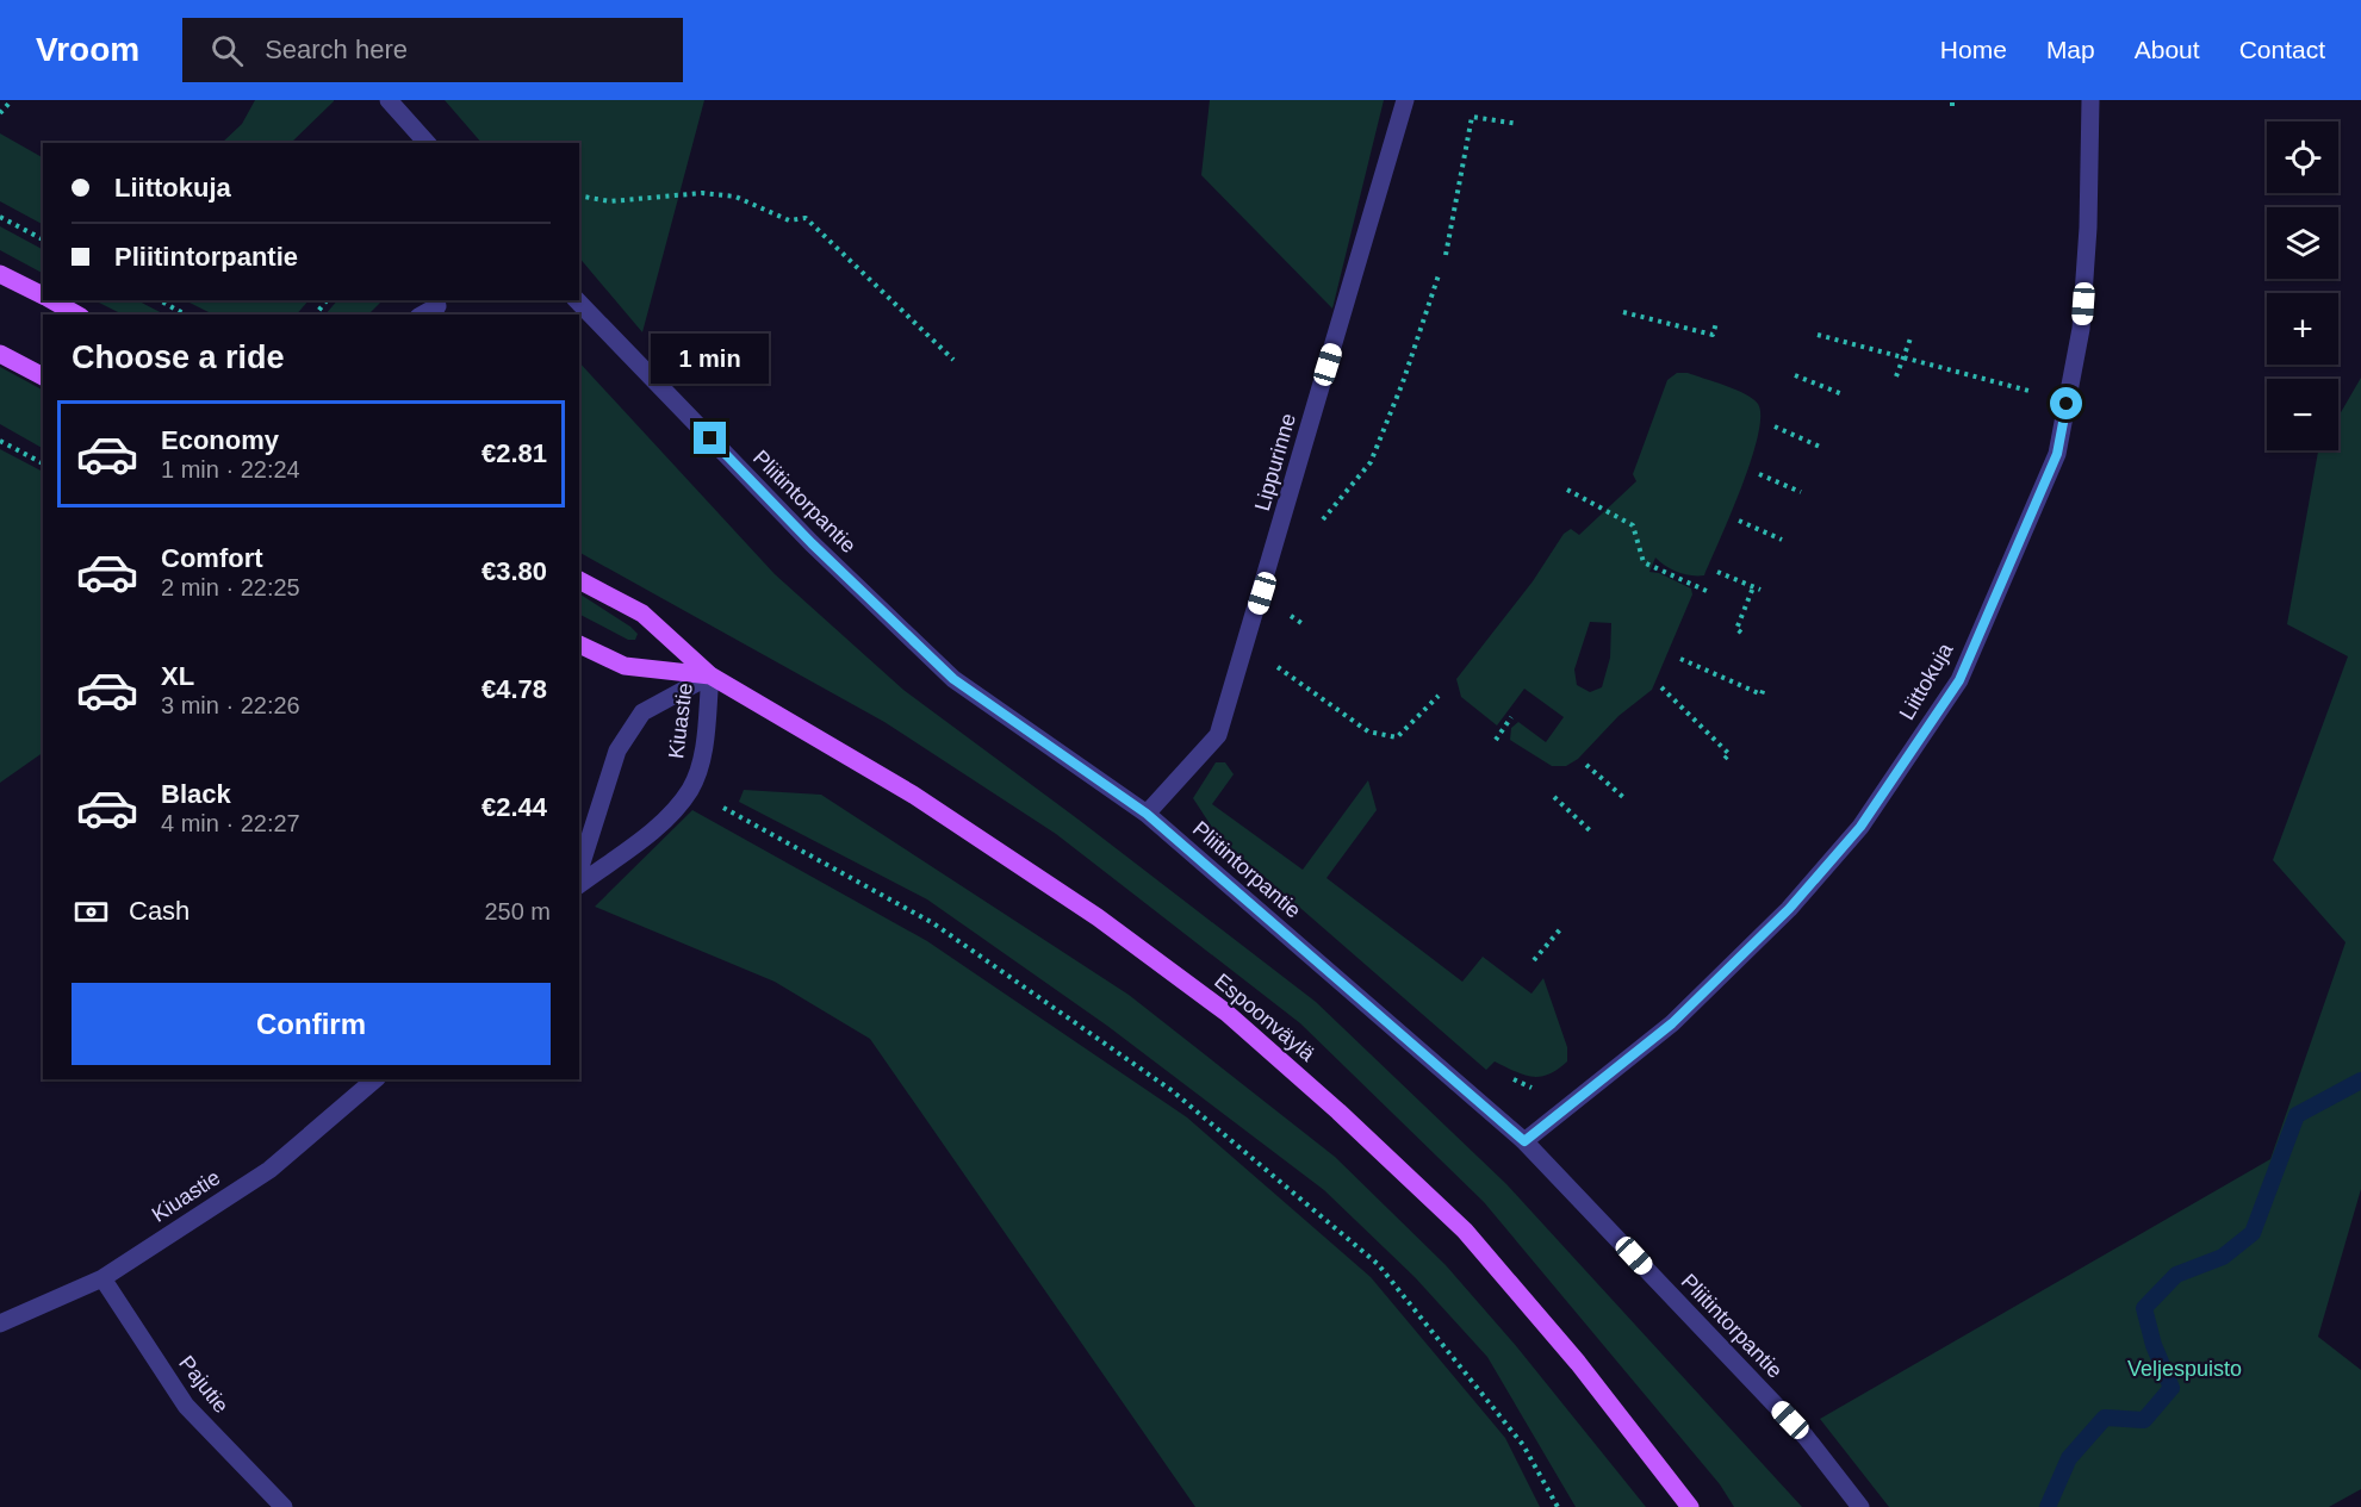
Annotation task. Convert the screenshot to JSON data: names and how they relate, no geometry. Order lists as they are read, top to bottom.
{
  "streets": {
    "main road": ["Espoonväylä"],
    "street": [
      "Lippurinne",
      "Pliitintorpantie",
      "Liittokuja",
      "Kiuastie",
      "Pajutie"
    ]
  },
  "crossings": [
    ["Lippurinne", "Pliitintorpantie"],
    ["Pliitintorpantie", "Liittokuja"],
    ["Kiuastie", "Espoonväylä"],
    ["Kiuastie", "Pajutie"]
  ],
  "parks": ["Veljespuisto"],
  "page": {
    "header": "Vroom",
    "search": "Search here",
    "nav": [
      "Home",
      "Map",
      "About",
      "Contact"
    ],
    "map_buttons": ["+", "−"],
    "banner": ["Liittokuja", "Pliitintorpantie"],
    "heading": "Choose a ride",
    "bubble": "1 min",
    "list": [
      {
        "name": "Economy",
        "note": "1 min · 22:24",
        "value": "€2.81"
      },
      {
        "name": "Comfort",
        "note": "2 min · 22:25",
        "value": "€3.80"
      },
      {
        "name": "XL",
        "note": "3 min · 22:26",
        "value": "€4.78"
      },
      {
        "name": "Black",
        "note": "4 min · 22:27",
        "value": "€2.44"
      }
    ],
    "pay": ["Cash", "250 m"],
    "buttons": "Confirm"
  }
}
